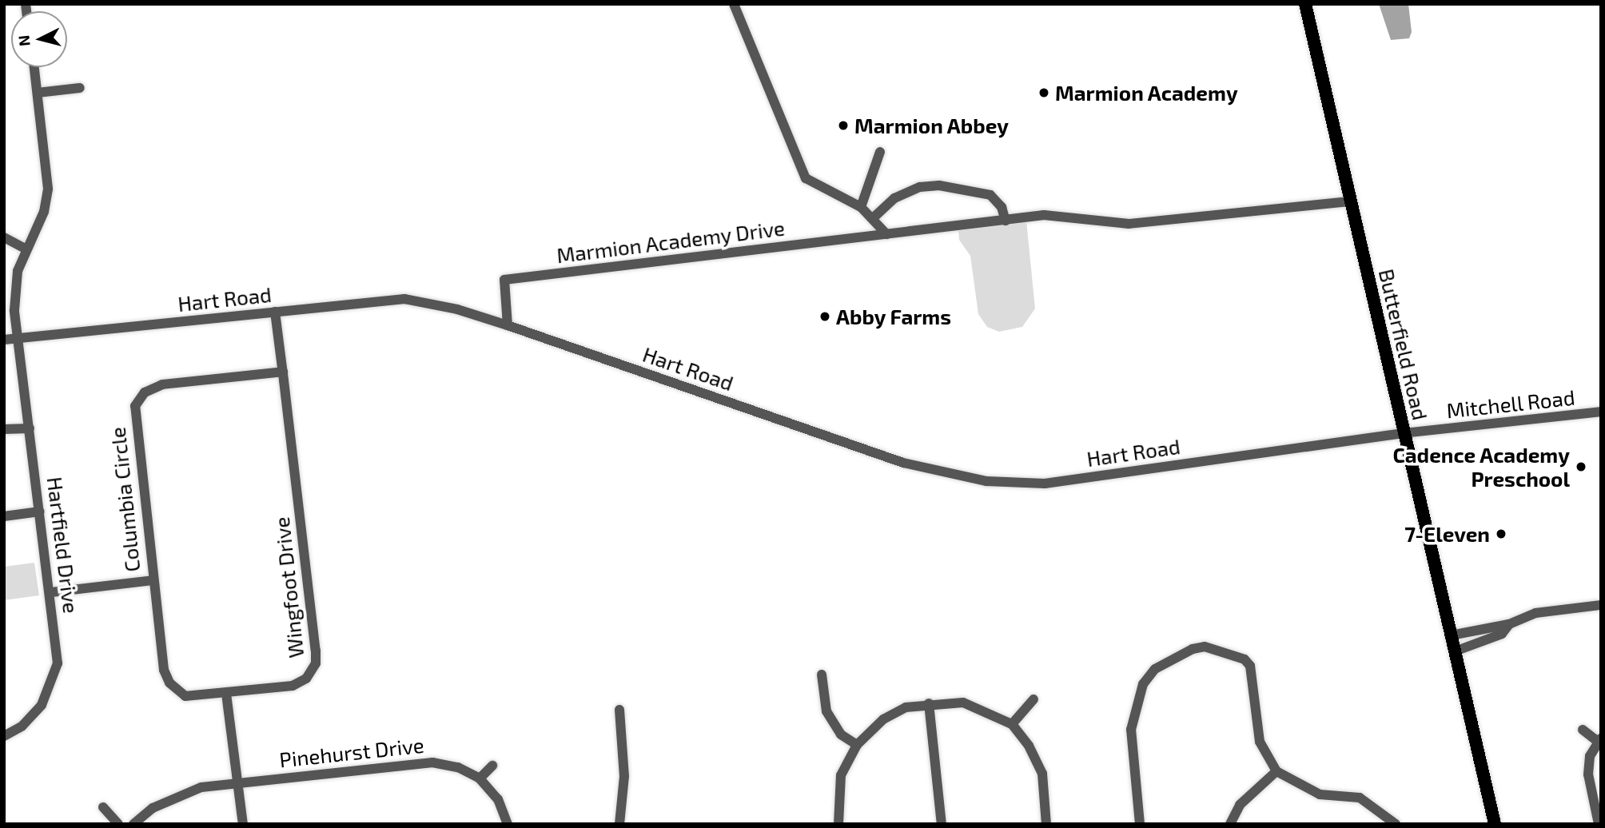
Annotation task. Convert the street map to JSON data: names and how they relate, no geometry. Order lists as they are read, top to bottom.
{
  "streets": {
    "main road": ["Butterfield Road"],
    "street": [
      "Marmion Academy Drive",
      "Hart Road",
      "Mitchell Road",
      "Columbia Circle",
      "Hartfield Drive",
      "Wingfoot Drive",
      "Pinehurst Drive"
    ]
  },
  "crossings": [
    ["Marmion Academy Drive", "Hart Road"],
    ["Marmion Academy Drive", "Butterfield Road"],
    ["Hart Road", "Mitchell Road"],
    ["Hart Road", "Hartfield Drive"],
    ["Hart Road", "Wingfoot Drive"],
    ["Butterfield Road", "Mitchell Road"],
    ["Columbia Circle", "Wingfoot Drive"]
  ],
  "places": [
    "Marmion Academy",
    "Marmion Abbey",
    "Abby Farms",
    "Cadence Academy Preschool",
    "7-Eleven"
  ],
  "north": "left"
}
